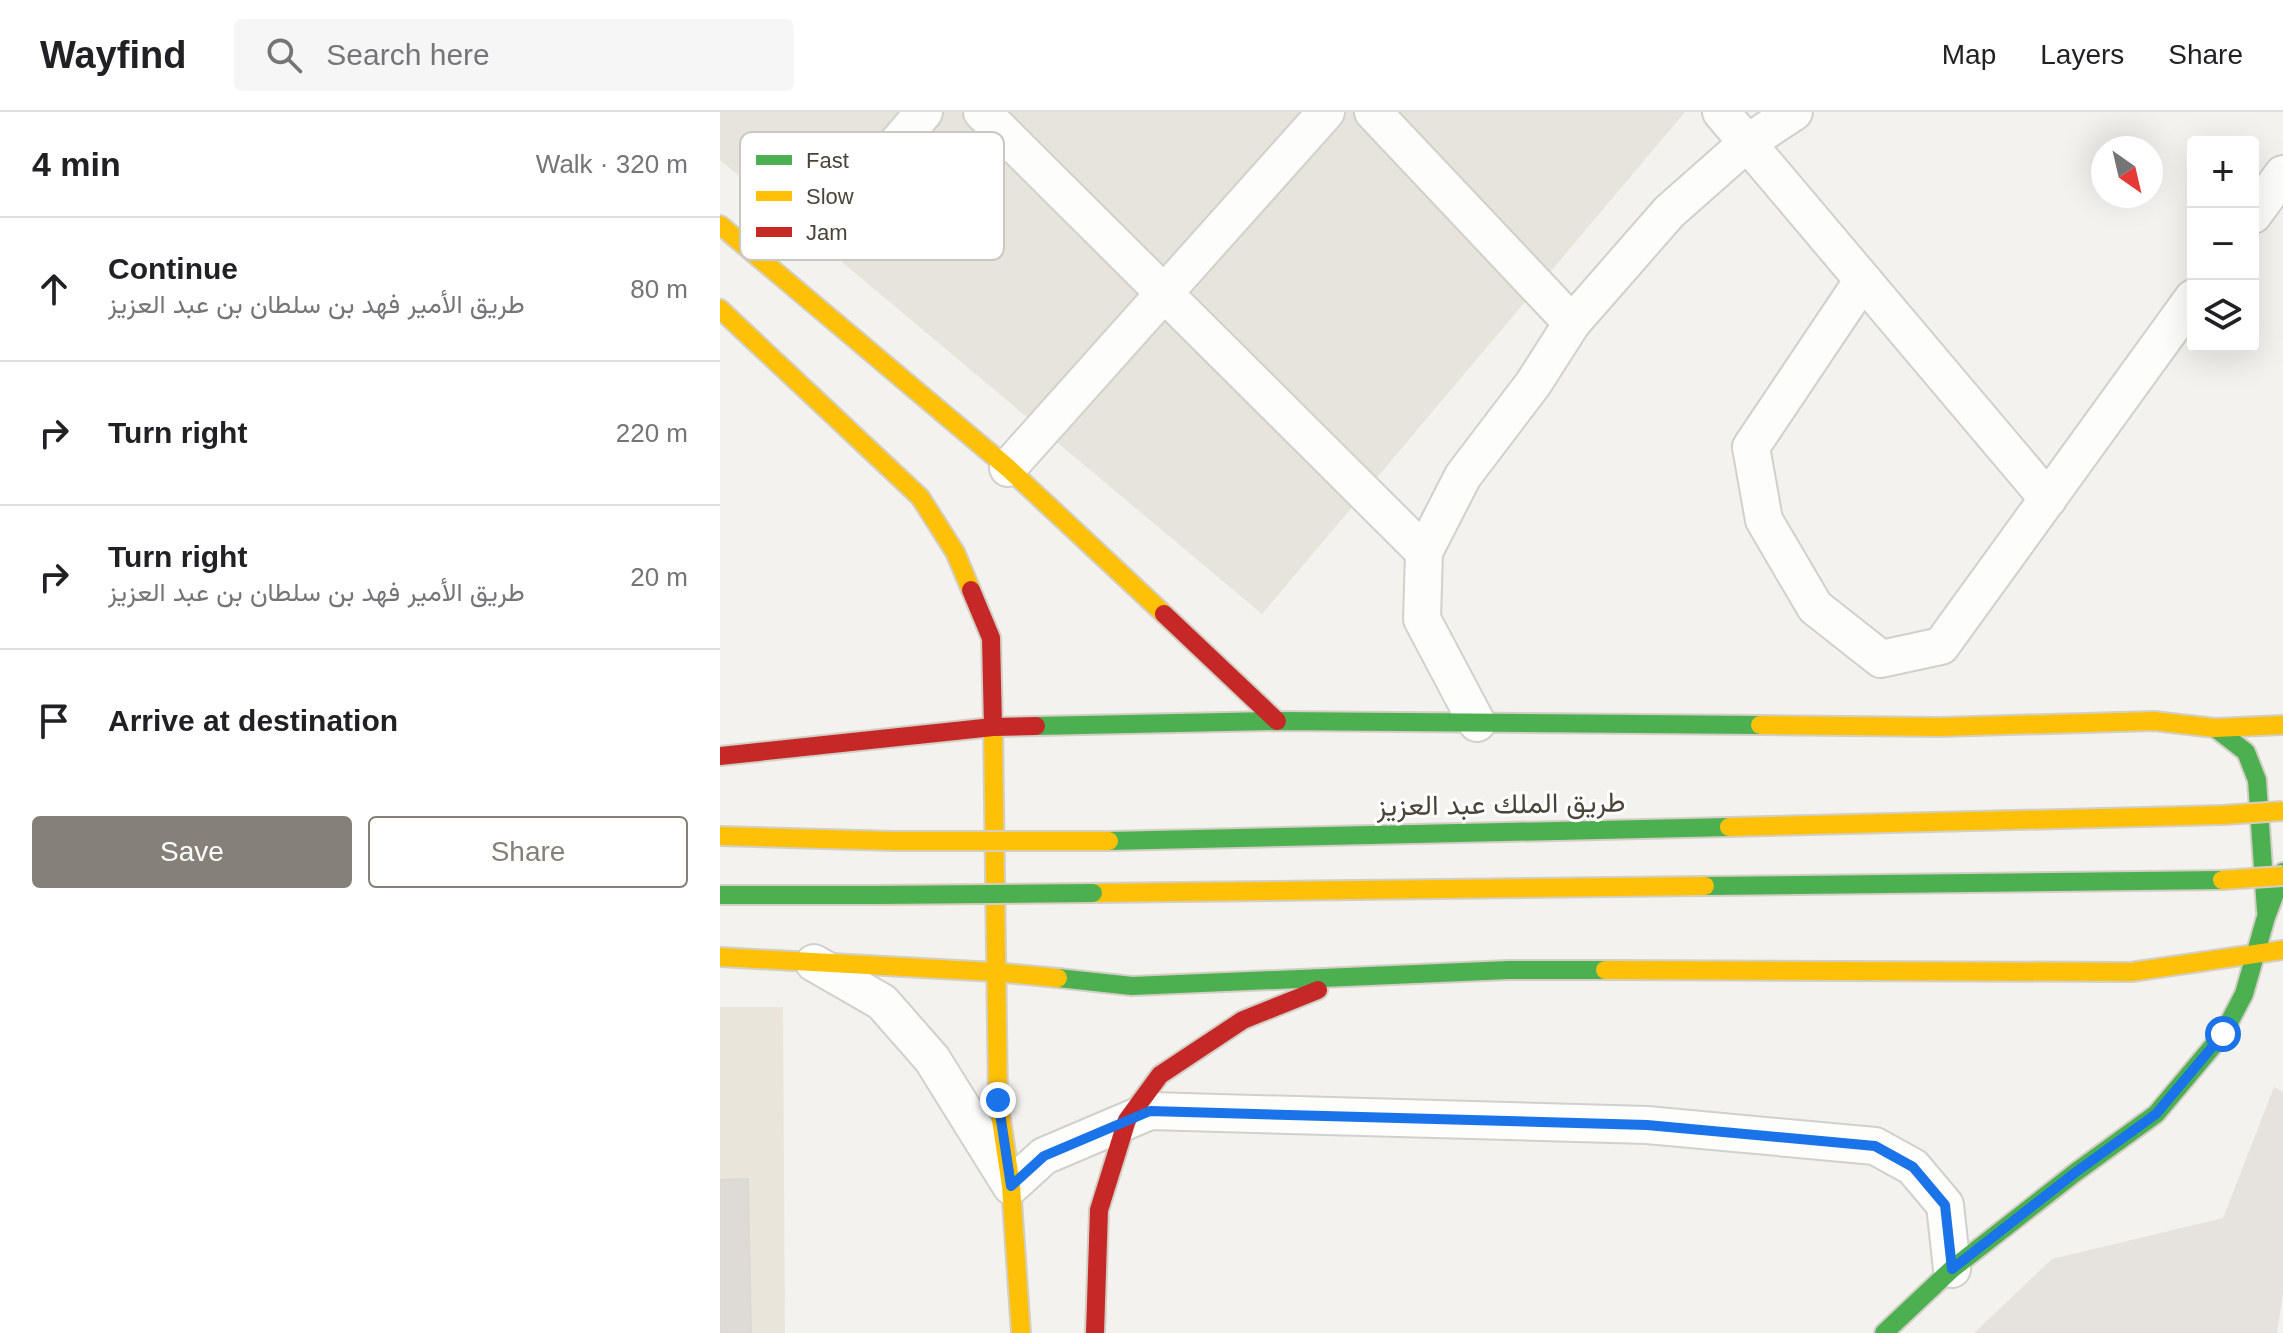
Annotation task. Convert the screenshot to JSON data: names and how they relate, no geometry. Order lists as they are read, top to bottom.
{
  "streets": {
    "street": ["طريق الملك عبد العزيز"]
  },
  "legend": ["Fast", "Slow", "Jam"],
  "north": "bottom right",
  "page": {
    "header": "Wayfind",
    "search": "Search here",
    "nav": ["Map", "Layers", "Share"],
    "heading": ["4 min", "Walk · 320 m"],
    "map_buttons": ["+", "−"],
    "list": [
      ["Continue", "طريق الأمير فهد بن سلطان بن عبد العزيز", "80 m"],
      ["Turn right", "220 m"],
      ["Turn right", "طريق الأمير فهد بن سلطان بن عبد العزيز", "20 m"],
      "Arrive at destination"
    ],
    "buttons": ["Save", "Share"]
  }
}
